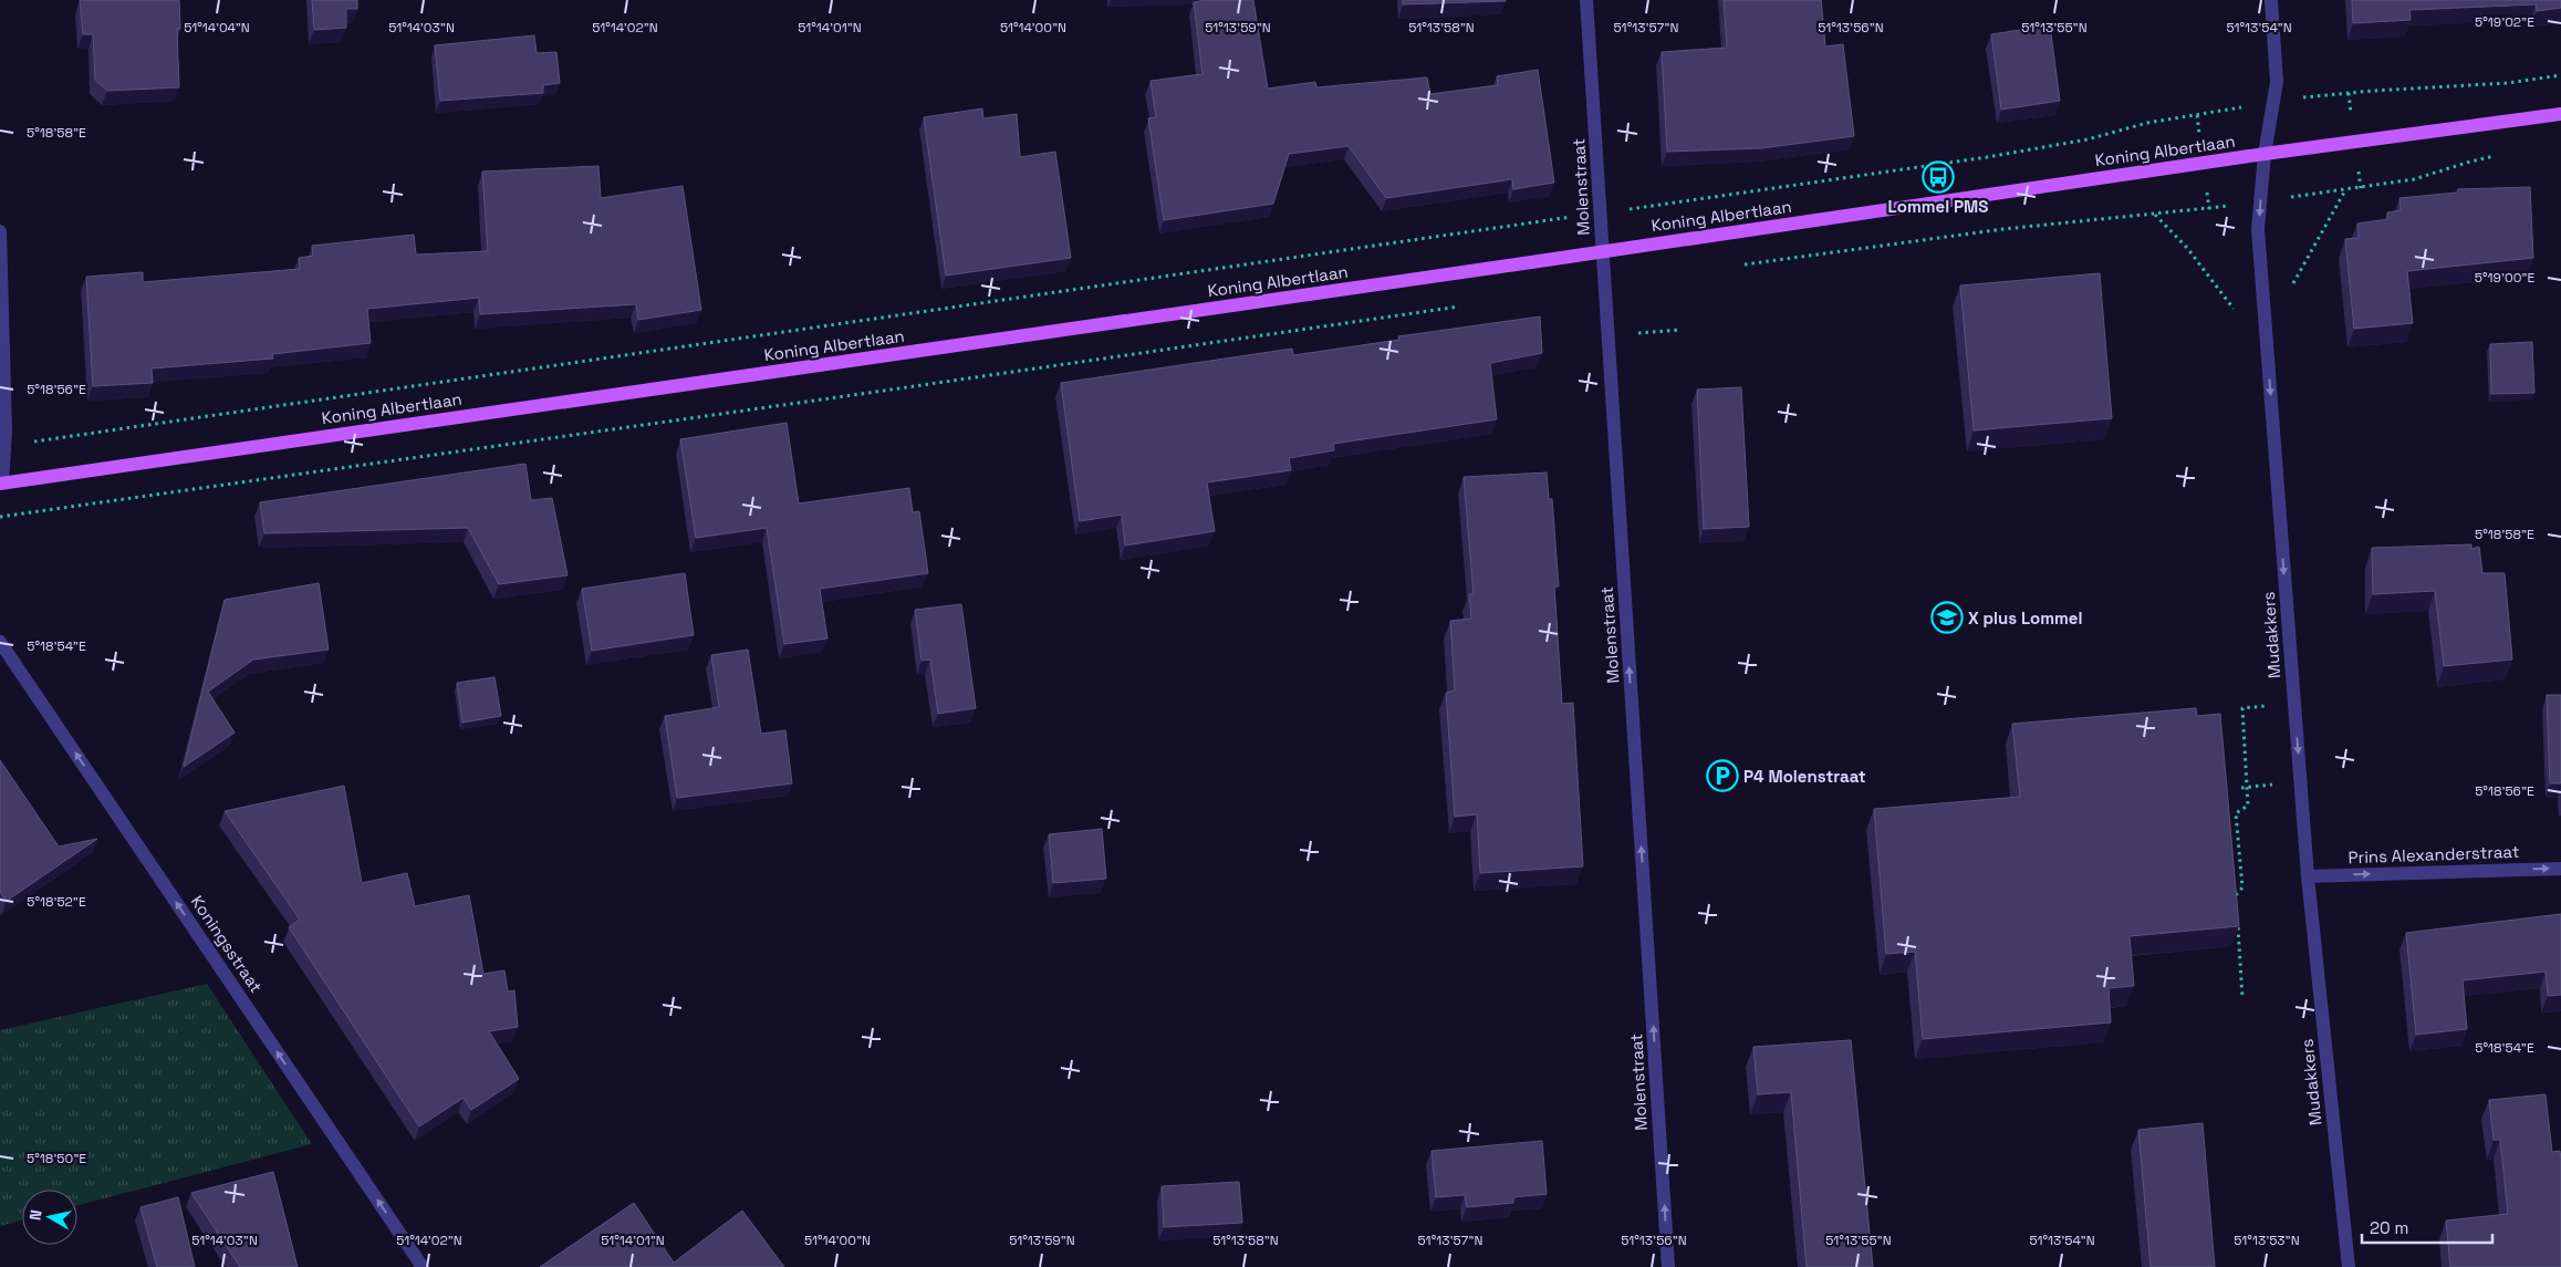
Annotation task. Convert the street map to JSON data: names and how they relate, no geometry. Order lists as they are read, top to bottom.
{
  "streets": {
    "main road": ["Koning Albertlaan"],
    "street": [
      "Molenstraat",
      "Mudakkers",
      "Prins Alexanderstraat",
      "Koningsstraat"
    ]
  },
  "crossings": [
    ["Koning Albertlaan", "Molenstraat"],
    ["Koning Albertlaan", "Mudakkers"],
    ["Mudakkers", "Prins Alexanderstraat"]
  ],
  "one_way": [
    "Molenstraat",
    "Mudakkers",
    "Prins Alexanderstraat",
    "Koningsstraat"
  ],
  "places": {
    "bus stop": ["Lommel PMS"],
    "school or university": ["X plus Lommel"],
    "parking": ["P4 Molenstraat"]
  },
  "scale_bar": "20 m",
  "north": "left",
  "coordinates": [
    "5°19'02\"E",
    "51°14'04\"N",
    "51°14'03\"N",
    "51°14'02\"N",
    "51°14'01\"N",
    "51°14'00\"N",
    "51°13'59\"N",
    "51°13'58\"N",
    "51°13'57\"N",
    "51°13'56\"N",
    "51°13'55\"N",
    "51°13'54\"N",
    "5°18'58\"E",
    "5°19'00\"E",
    "5°18'56\"E",
    "5°18'54\"E",
    "5°18'52\"E",
    "5°18'50\"E",
    "51°13'53\"N"
  ]
}
